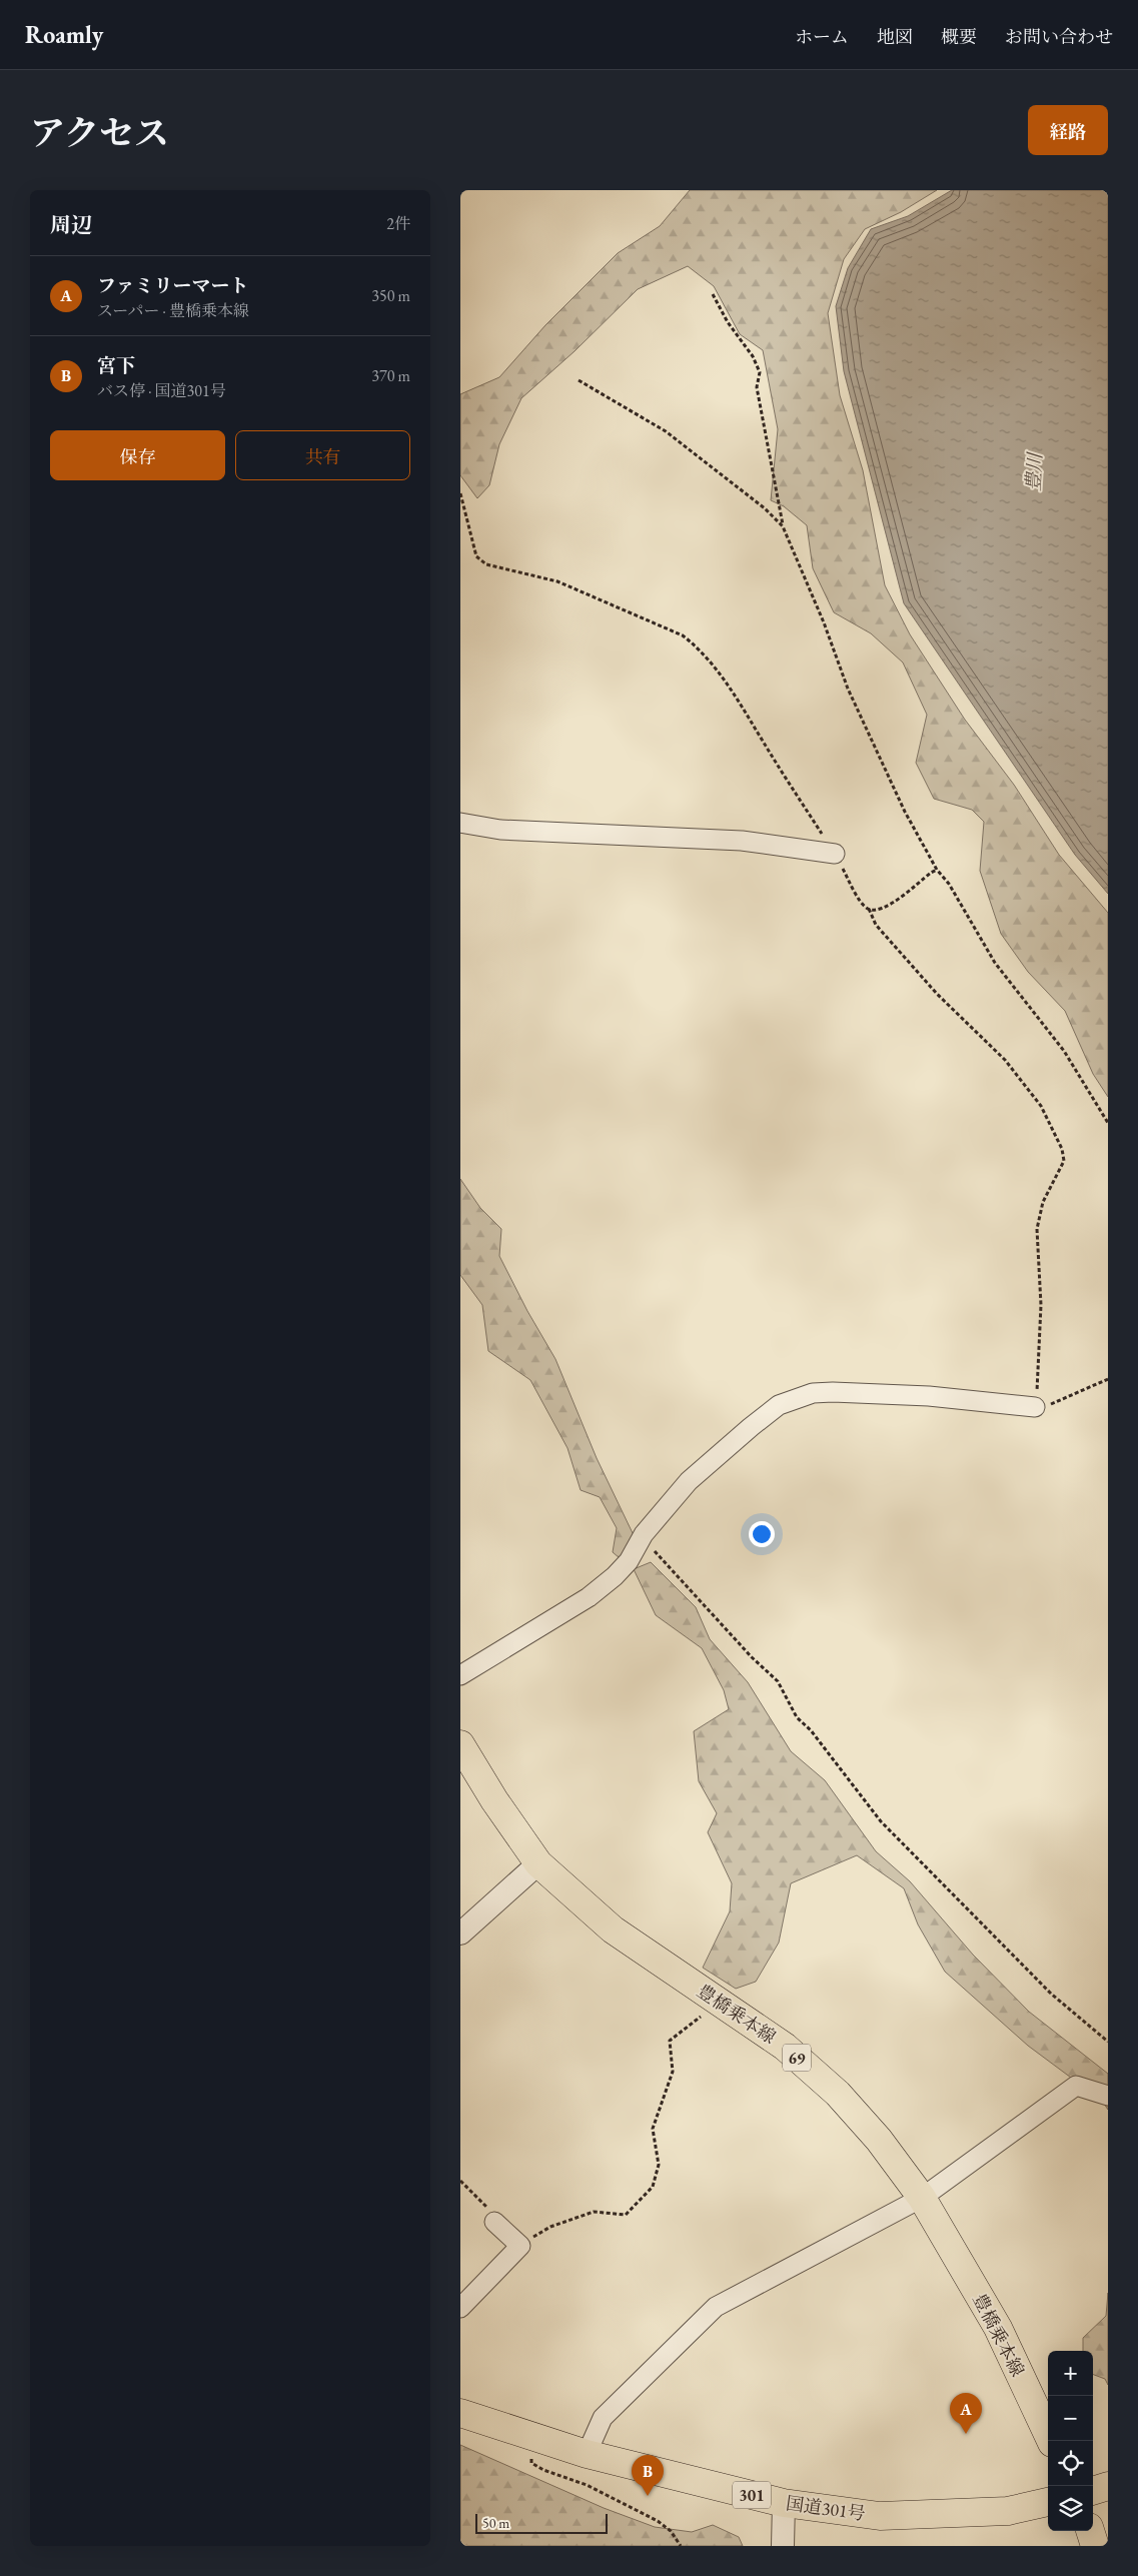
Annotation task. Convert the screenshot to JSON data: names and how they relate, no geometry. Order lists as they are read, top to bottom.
{
  "streets": {
    "main road": [
      "豊橋乗本線",
      "69",
      "301",
      "国道301号"
    ]
  },
  "water": ["豊川"],
  "scale_bar": "50 m",
  "page": {
    "header": "Roamly",
    "nav": [
      "ホーム",
      "地図",
      "概要",
      "お問い合わせ"
    ],
    "title": "アクセス",
    "buttons": [
      "経路",
      ["保存", "共有"]
    ],
    "heading": ["周辺", "2件"],
    "list": [
      {
        "mark": "A",
        "name": "ファミリーマート",
        "note": "スーパー · 豊橋乗本線",
        "value": "350 m"
      },
      {
        "mark": "B",
        "name": "宮下",
        "note": "バス停 · 国道301号",
        "value": "370 m"
      }
    ],
    "map_buttons": ["+", "−"],
    "pins": ["A", "B"],
    "scale": "50 m"
  }
}
